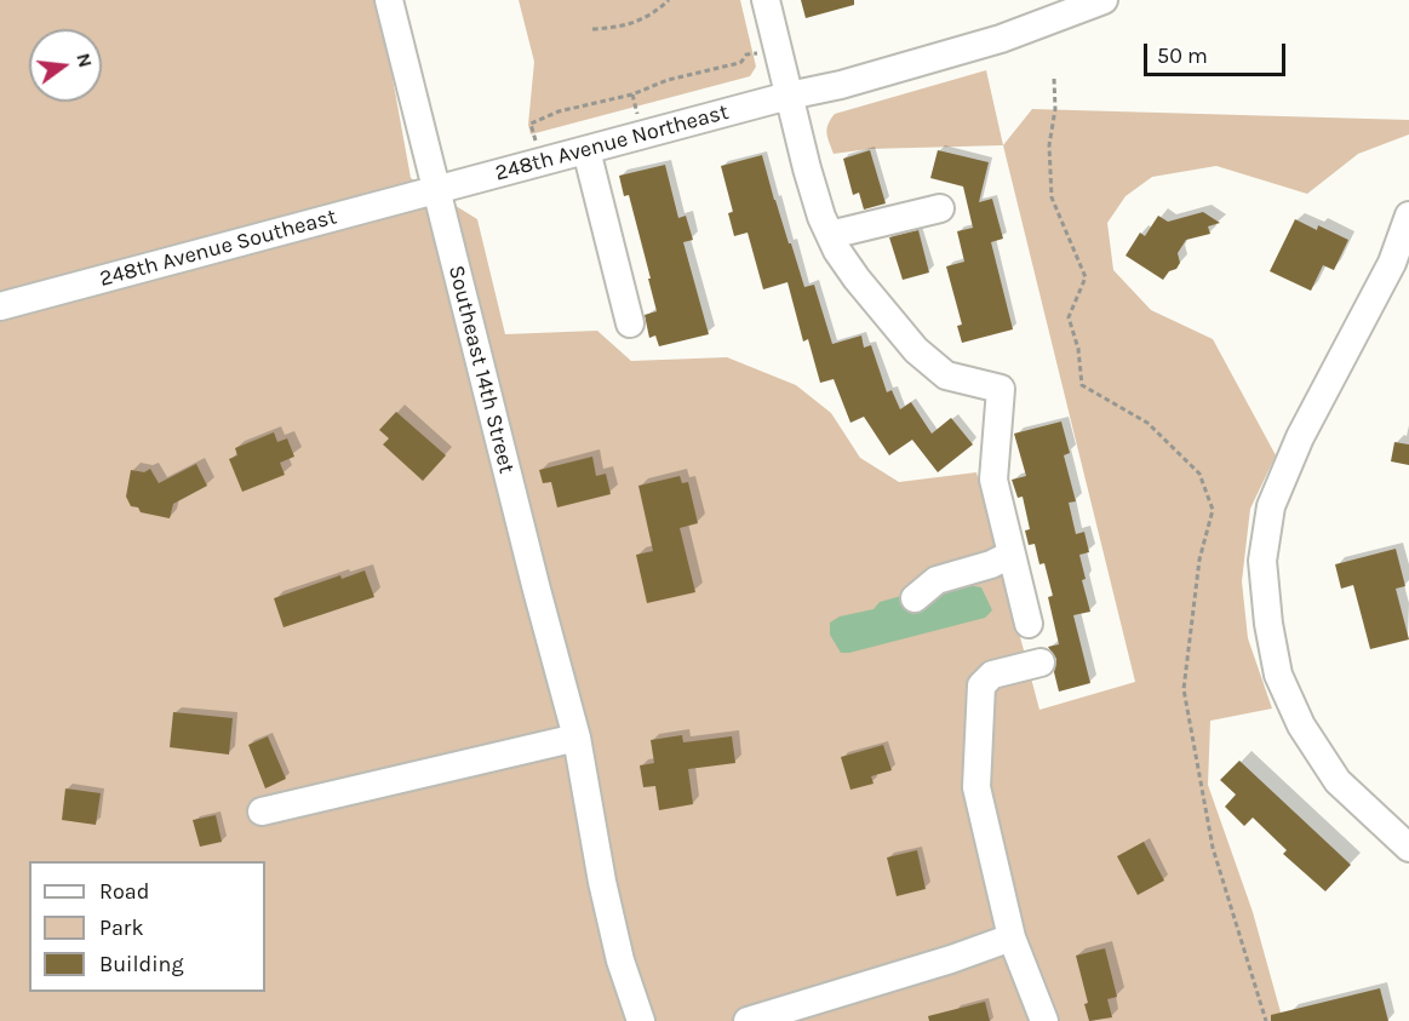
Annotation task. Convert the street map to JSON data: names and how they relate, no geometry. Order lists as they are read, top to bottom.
{
  "streets": {
    "street": ["248th Avenue Northeast", "248th Avenue Southeast", "Southeast 14th Street"]
  },
  "crossings": [
    ["248th Avenue Northeast", "248th Avenue Southeast"],
    ["248th Avenue Northeast", "Southeast 14th Street"],
    ["248th Avenue Southeast", "Southeast 14th Street"]
  ],
  "legend": ["Road", "Park", "Building"],
  "scale_bar": "50 m",
  "north": "right"
}
